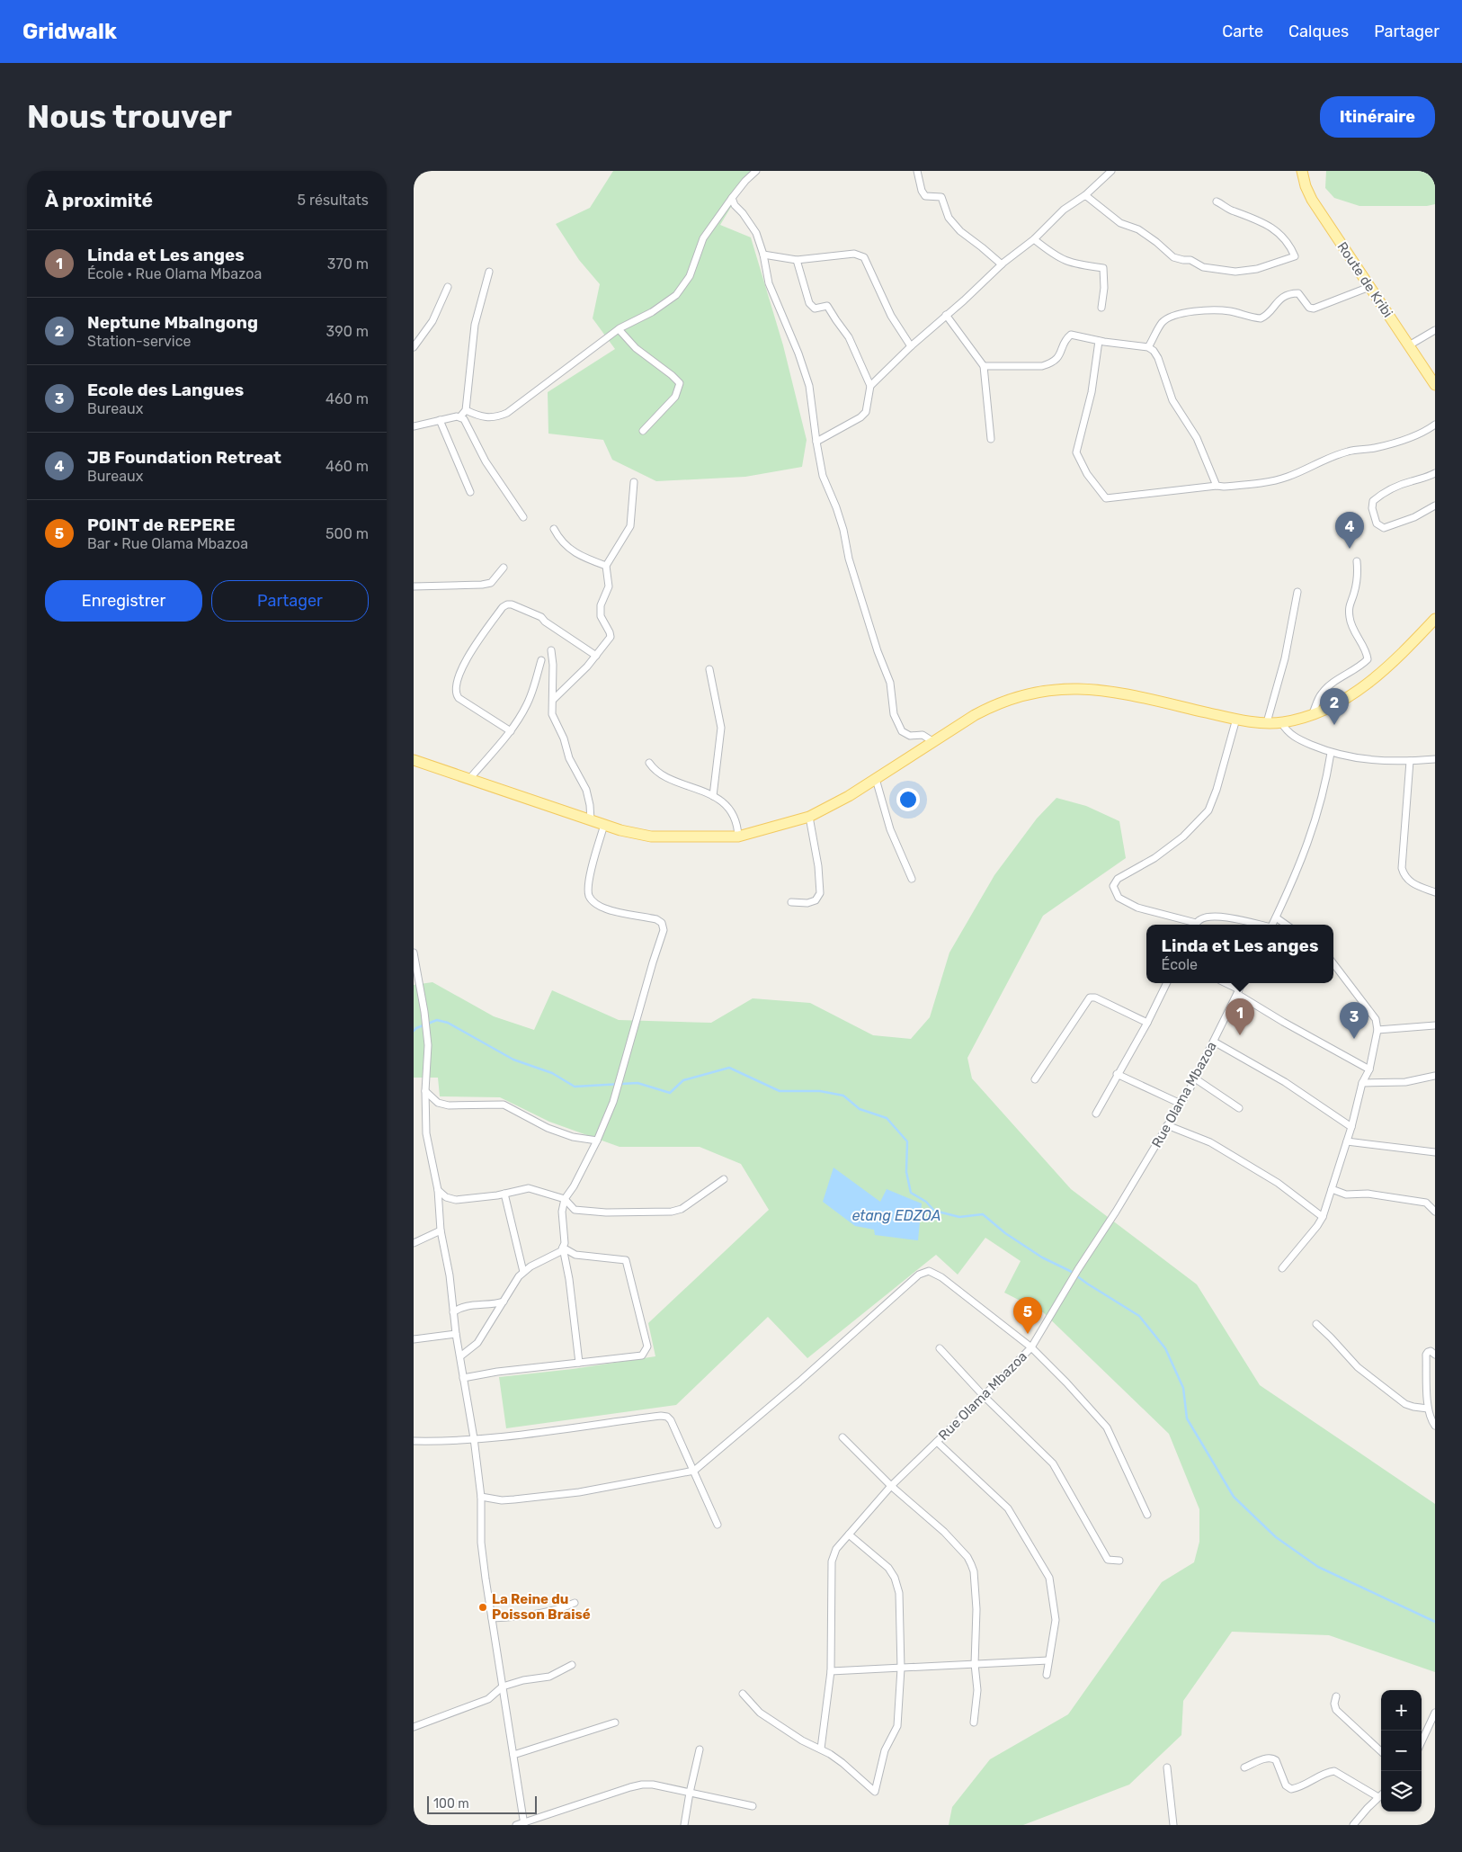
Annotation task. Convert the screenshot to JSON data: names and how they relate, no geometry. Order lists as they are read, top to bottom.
{
  "streets": {
    "main road": ["Route de Kribi"],
    "street": ["Rue Olama Mbazoa"]
  },
  "water": ["etang EDZOA"],
  "places": ["La Reine du Poisson Braisé"],
  "scale_bar": "100 m",
  "page": {
    "header": "Gridwalk",
    "nav": ["Carte", "Calques", "Partager"],
    "buttons": [
      "Itinéraire",
      ["Enregistrer", "Partager"]
    ],
    "title": "Nous trouver",
    "heading": ["À proximité", "5 résultats"],
    "list": [
      {
        "mark": "1",
        "name": "Linda et Les anges",
        "note": "École · Rue Olama Mbazoa",
        "value": "370 m"
      },
      {
        "mark": "2",
        "name": "Neptune Mbalngong",
        "note": "Station-service",
        "value": "390 m"
      },
      {
        "mark": "3",
        "name": "Ecole des Langues",
        "note": "Bureaux",
        "value": "460 m"
      },
      {
        "mark": "4",
        "name": "JB Foundation Retreat",
        "note": "Bureaux",
        "value": "460 m"
      },
      {
        "mark": "5",
        "name": "POINT de REPERE",
        "note": "Bar · Rue Olama Mbazoa",
        "value": "500 m"
      }
    ],
    "pins": [
      "4",
      "2",
      "1",
      "3",
      "5"
    ],
    "popup": ["Linda et Les anges", "École"],
    "map_buttons": ["+", "−"],
    "scale": "100 m"
  }
}
